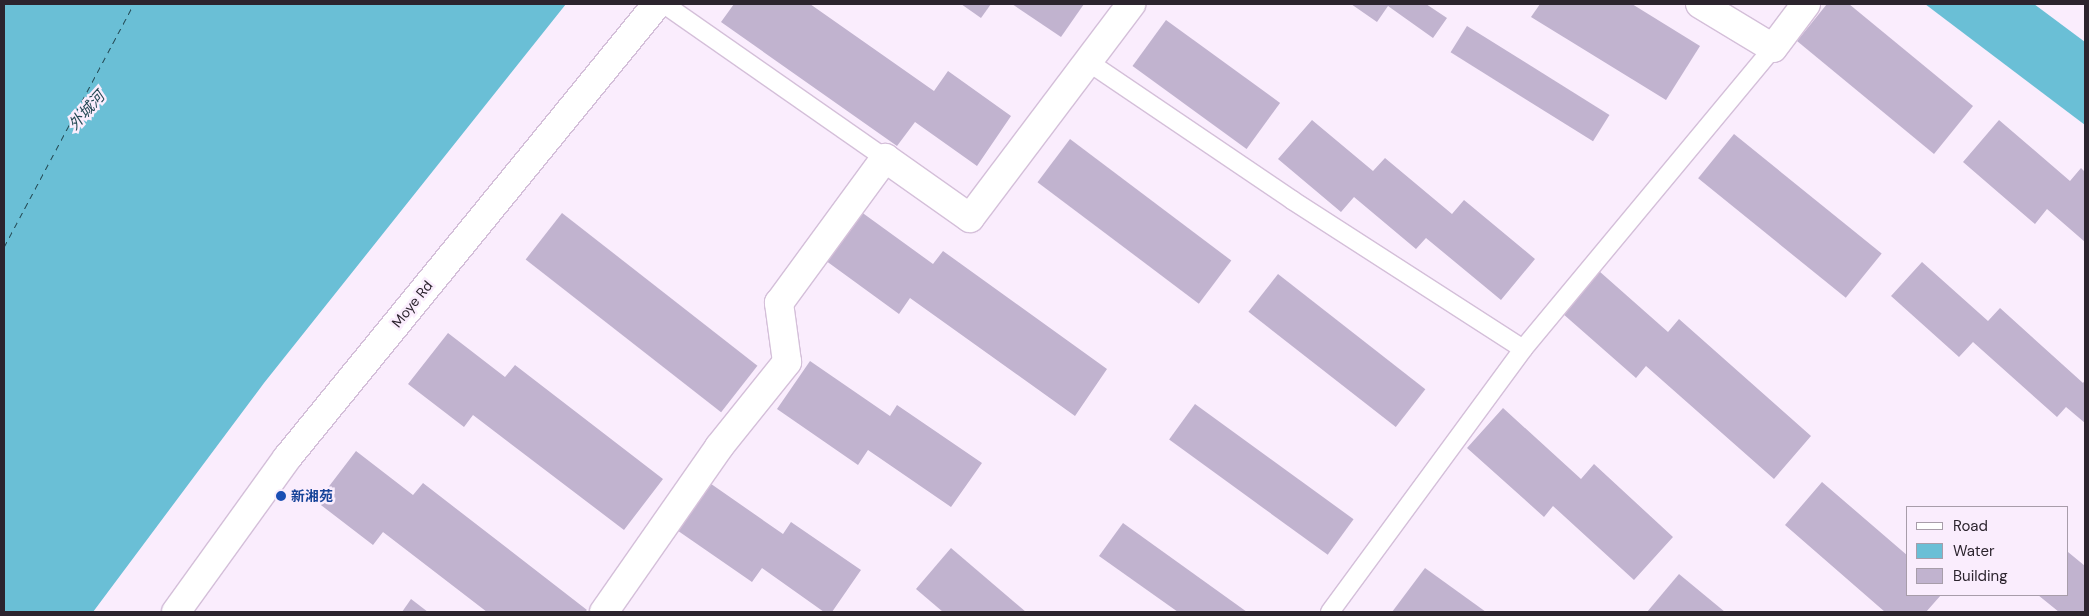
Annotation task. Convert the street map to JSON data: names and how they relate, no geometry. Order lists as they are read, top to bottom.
{
  "streets": {
    "street": ["Moye Rd"]
  },
  "water": ["外城河"],
  "places": ["新湘苑"],
  "legend": ["Road", "Water", "Building"]
}
